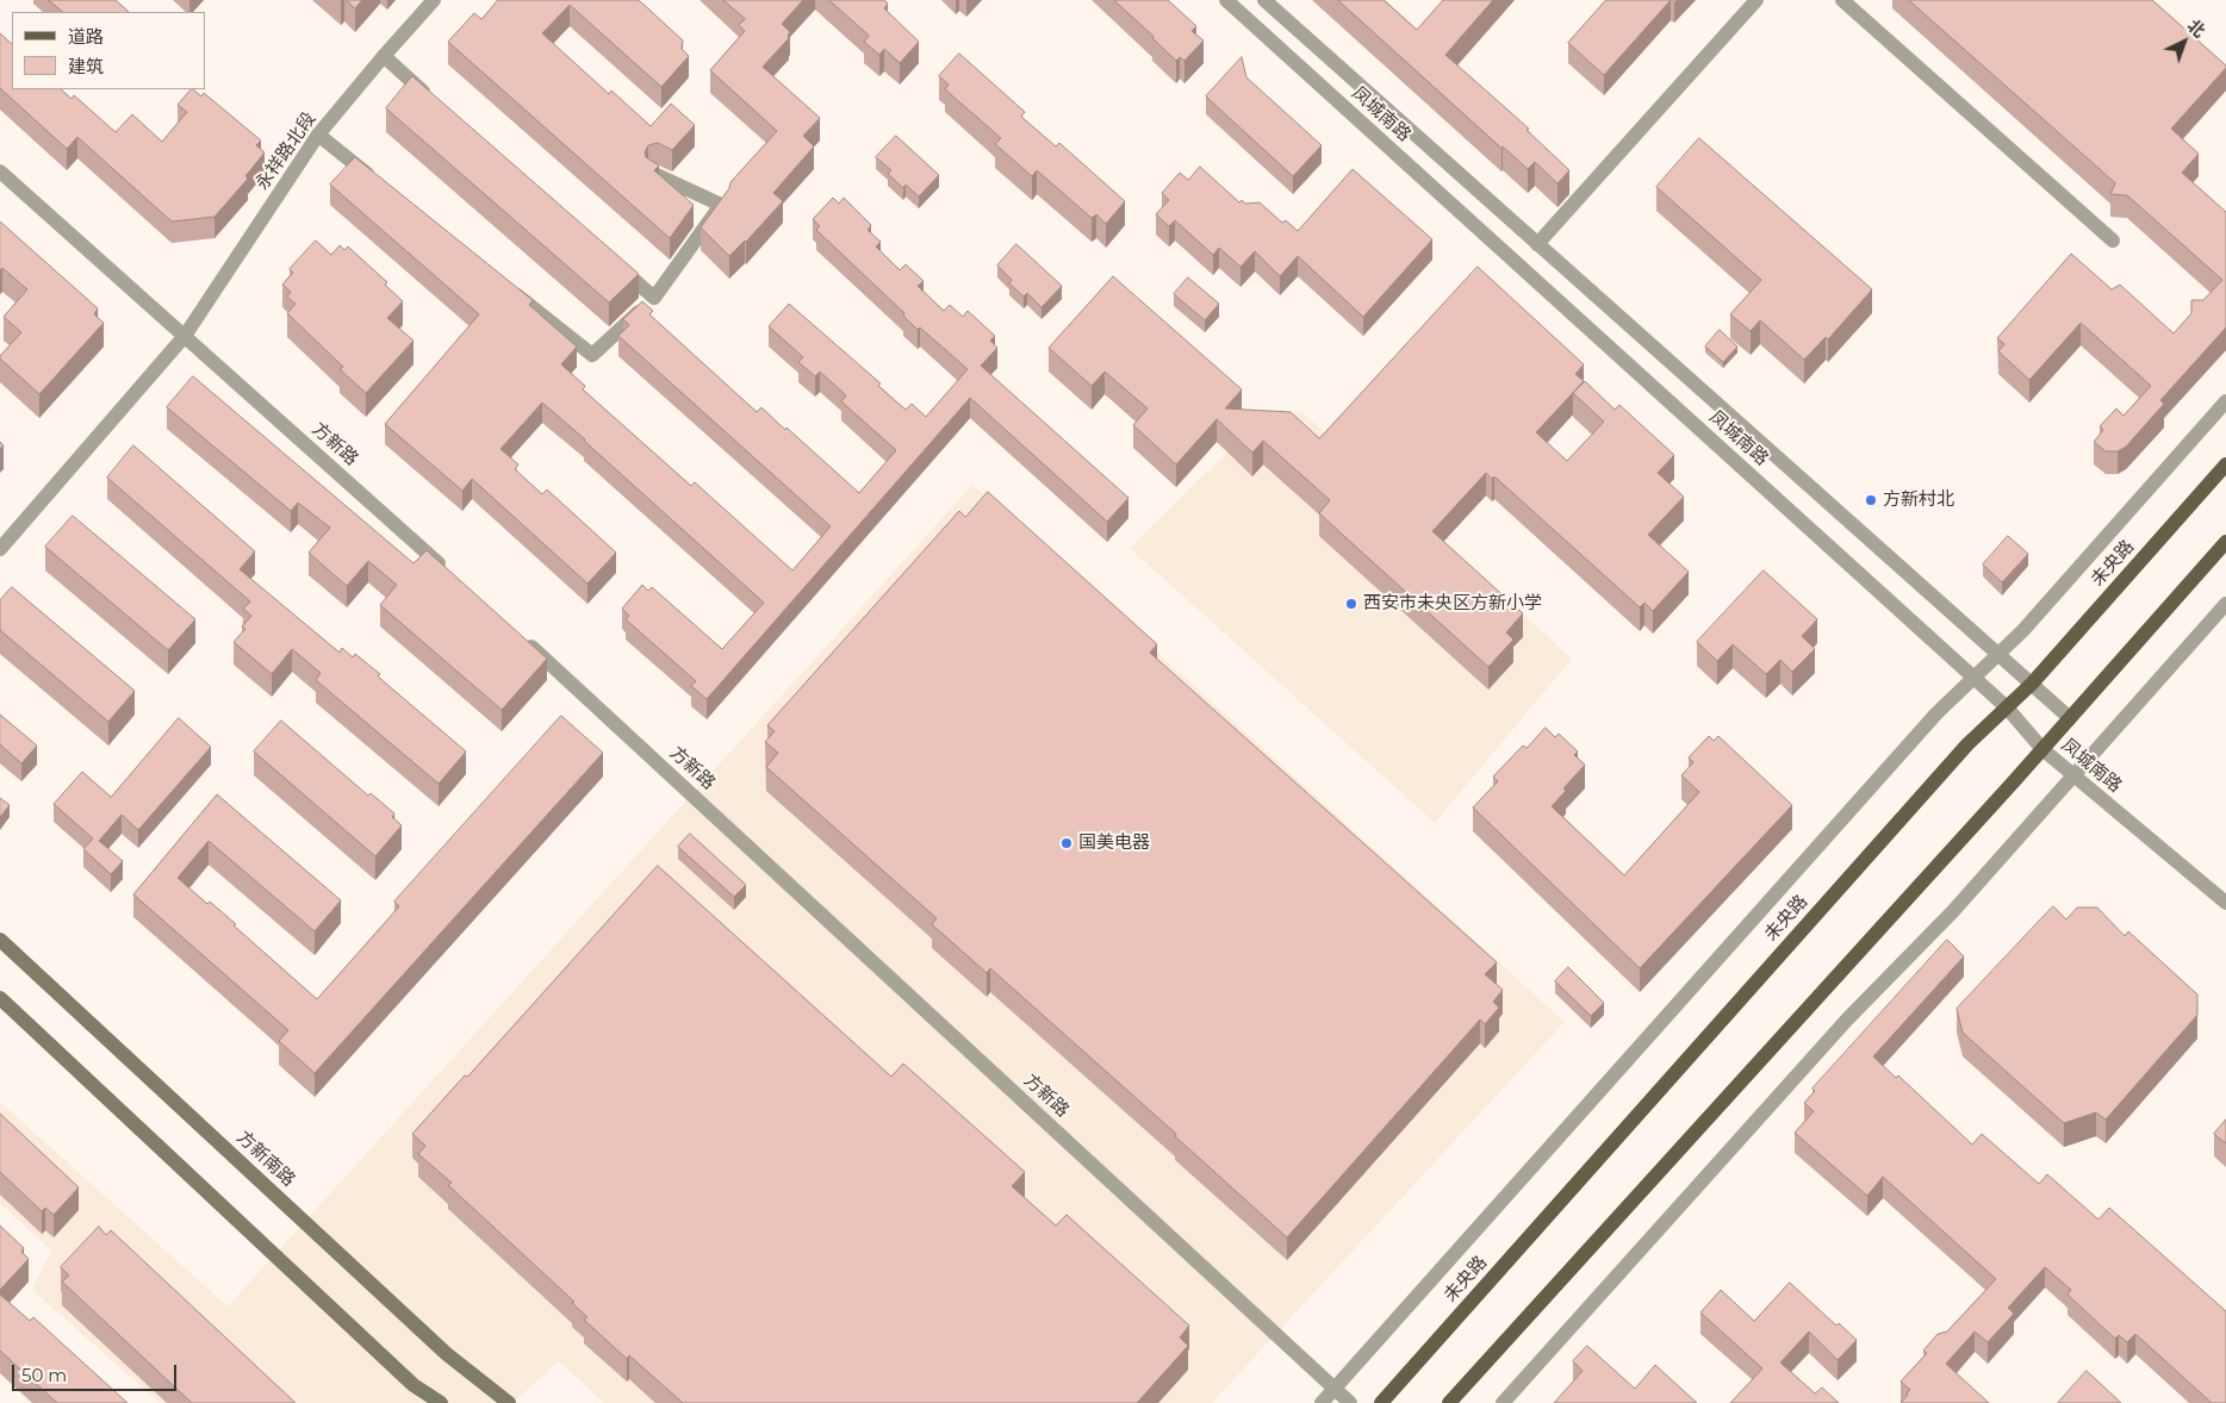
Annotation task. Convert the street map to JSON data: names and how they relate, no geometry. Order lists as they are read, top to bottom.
{
  "streets": {
    "main road": ["未央路", "方新南路"],
    "street": ["凤城南路", "永祥路北段", "方新路"]
  },
  "crossings": [
    ["凤城南路", "未央路"],
    ["永祥路北段", "方新路"]
  ],
  "places": ["方新村北", "西安市未央区方新小学", "国美电器"],
  "legend": ["道路", "建筑"],
  "scale_bar": "50 m",
  "north": "top right"
}
